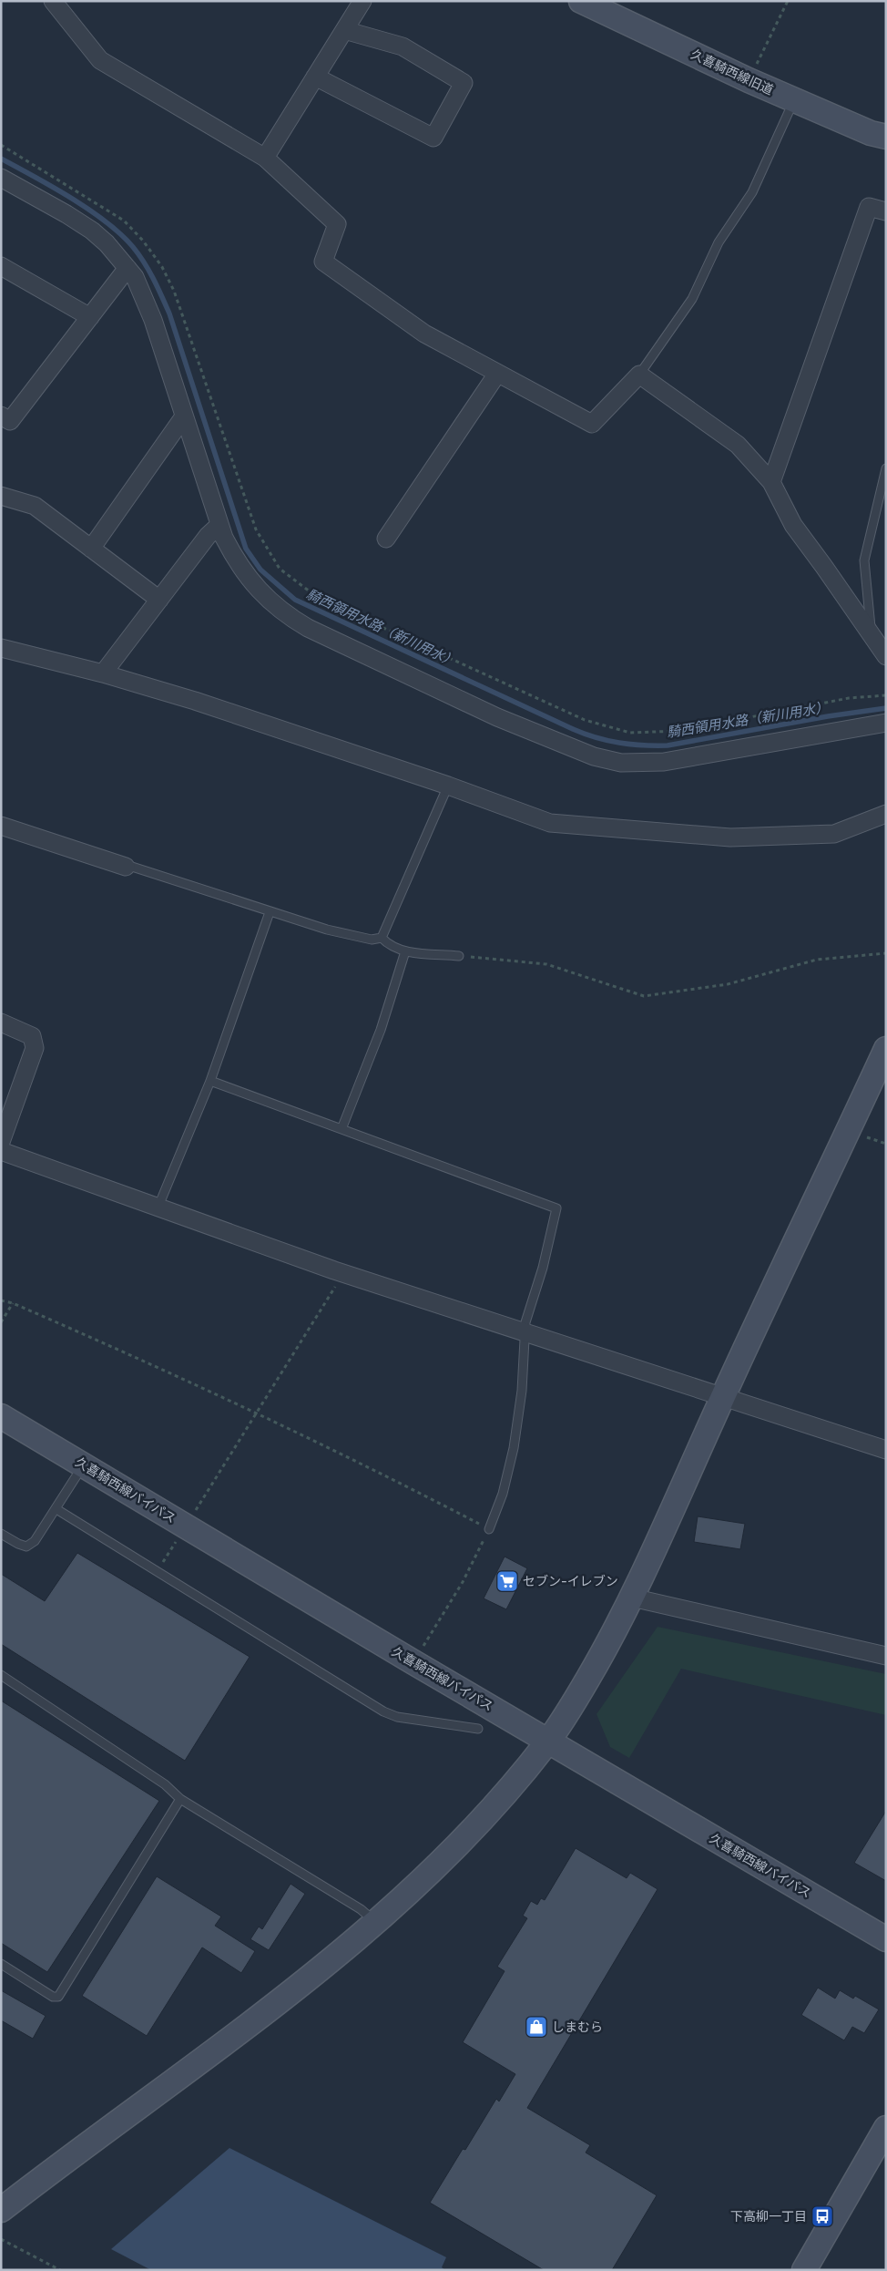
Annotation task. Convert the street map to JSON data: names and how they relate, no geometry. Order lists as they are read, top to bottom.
{
  "streets": {
    "street": ["久喜騎西線旧道", "久喜騎西線バイパス"]
  },
  "water": ["騎西領用水路（新川用水）"],
  "places": {
    "supermarket": ["セブン-イレブン"],
    "shop": ["しまむら"],
    "bus stop": ["下高柳一丁目"]
  }
}
